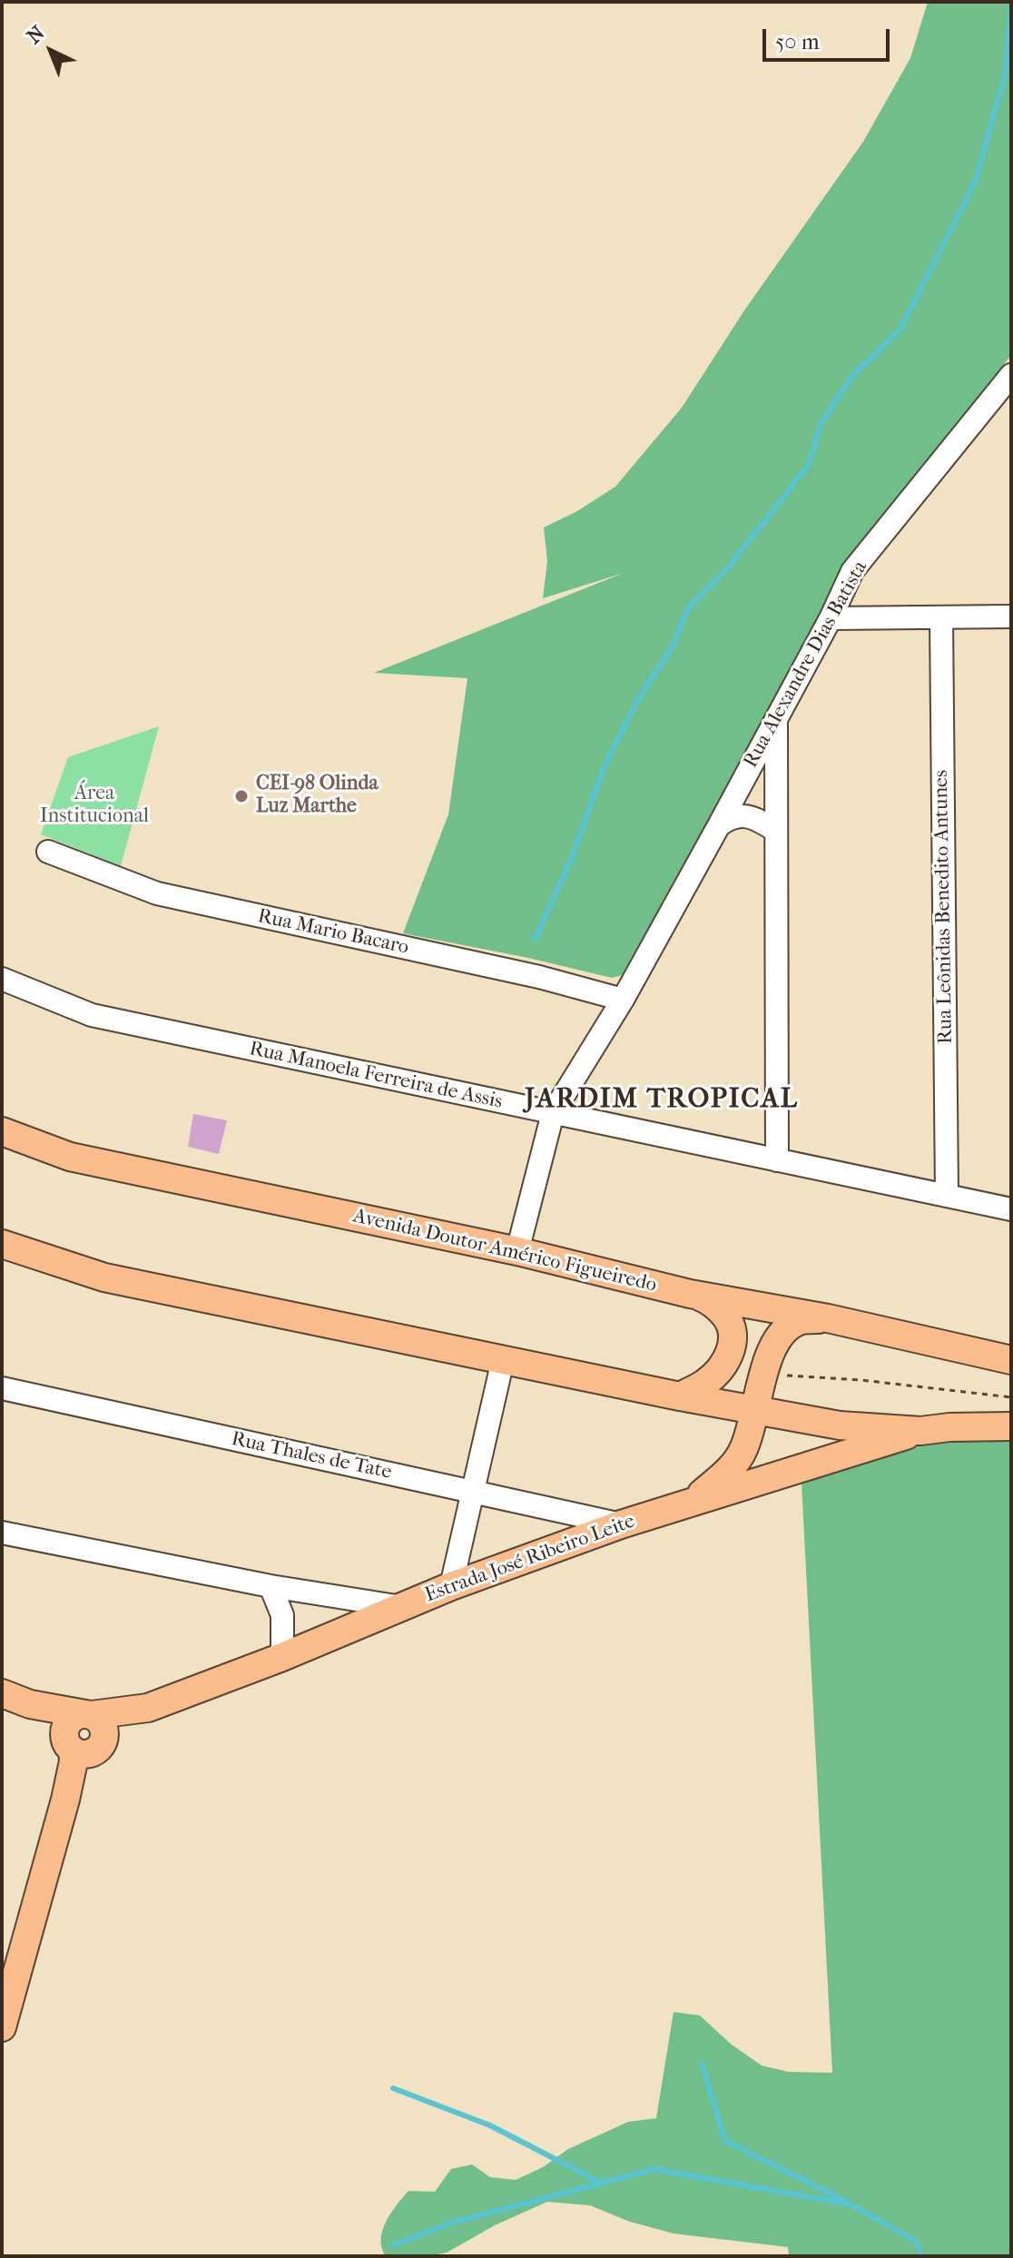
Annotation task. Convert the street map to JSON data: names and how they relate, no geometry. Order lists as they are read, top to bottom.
{
  "streets": {
    "main road": ["Avenida Doutor Américo Figueiredo", "Estrada José Ribeiro Leite"],
    "street": [
      "Rua Alexandre Dias Batista",
      "Rua Leônidas Benedito Antunes",
      "Rua Mario Bacaro",
      "Rua Manoela Ferreira de Assis",
      "Rua Thales de Tate"
    ]
  },
  "crossings": [
    ["Rua Alexandre Dias Batista", "Rua Mario Bacaro"],
    ["Rua Alexandre Dias Batista", "Rua Manoela Ferreira de Assis"],
    ["Rua Alexandre Dias Batista", "Avenida Doutor Américo Figueiredo"],
    ["Rua Leônidas Benedito Antunes", "Rua Manoela Ferreira de Assis"],
    ["Rua Thales de Tate", "Estrada José Ribeiro Leite"]
  ],
  "districts": ["JARDIM TROPICAL"],
  "parks": ["Área Institucional"],
  "places": ["CEI-98 Olinda Luz Marthe"],
  "scale_bar": "50 m",
  "north": "top left"
}
